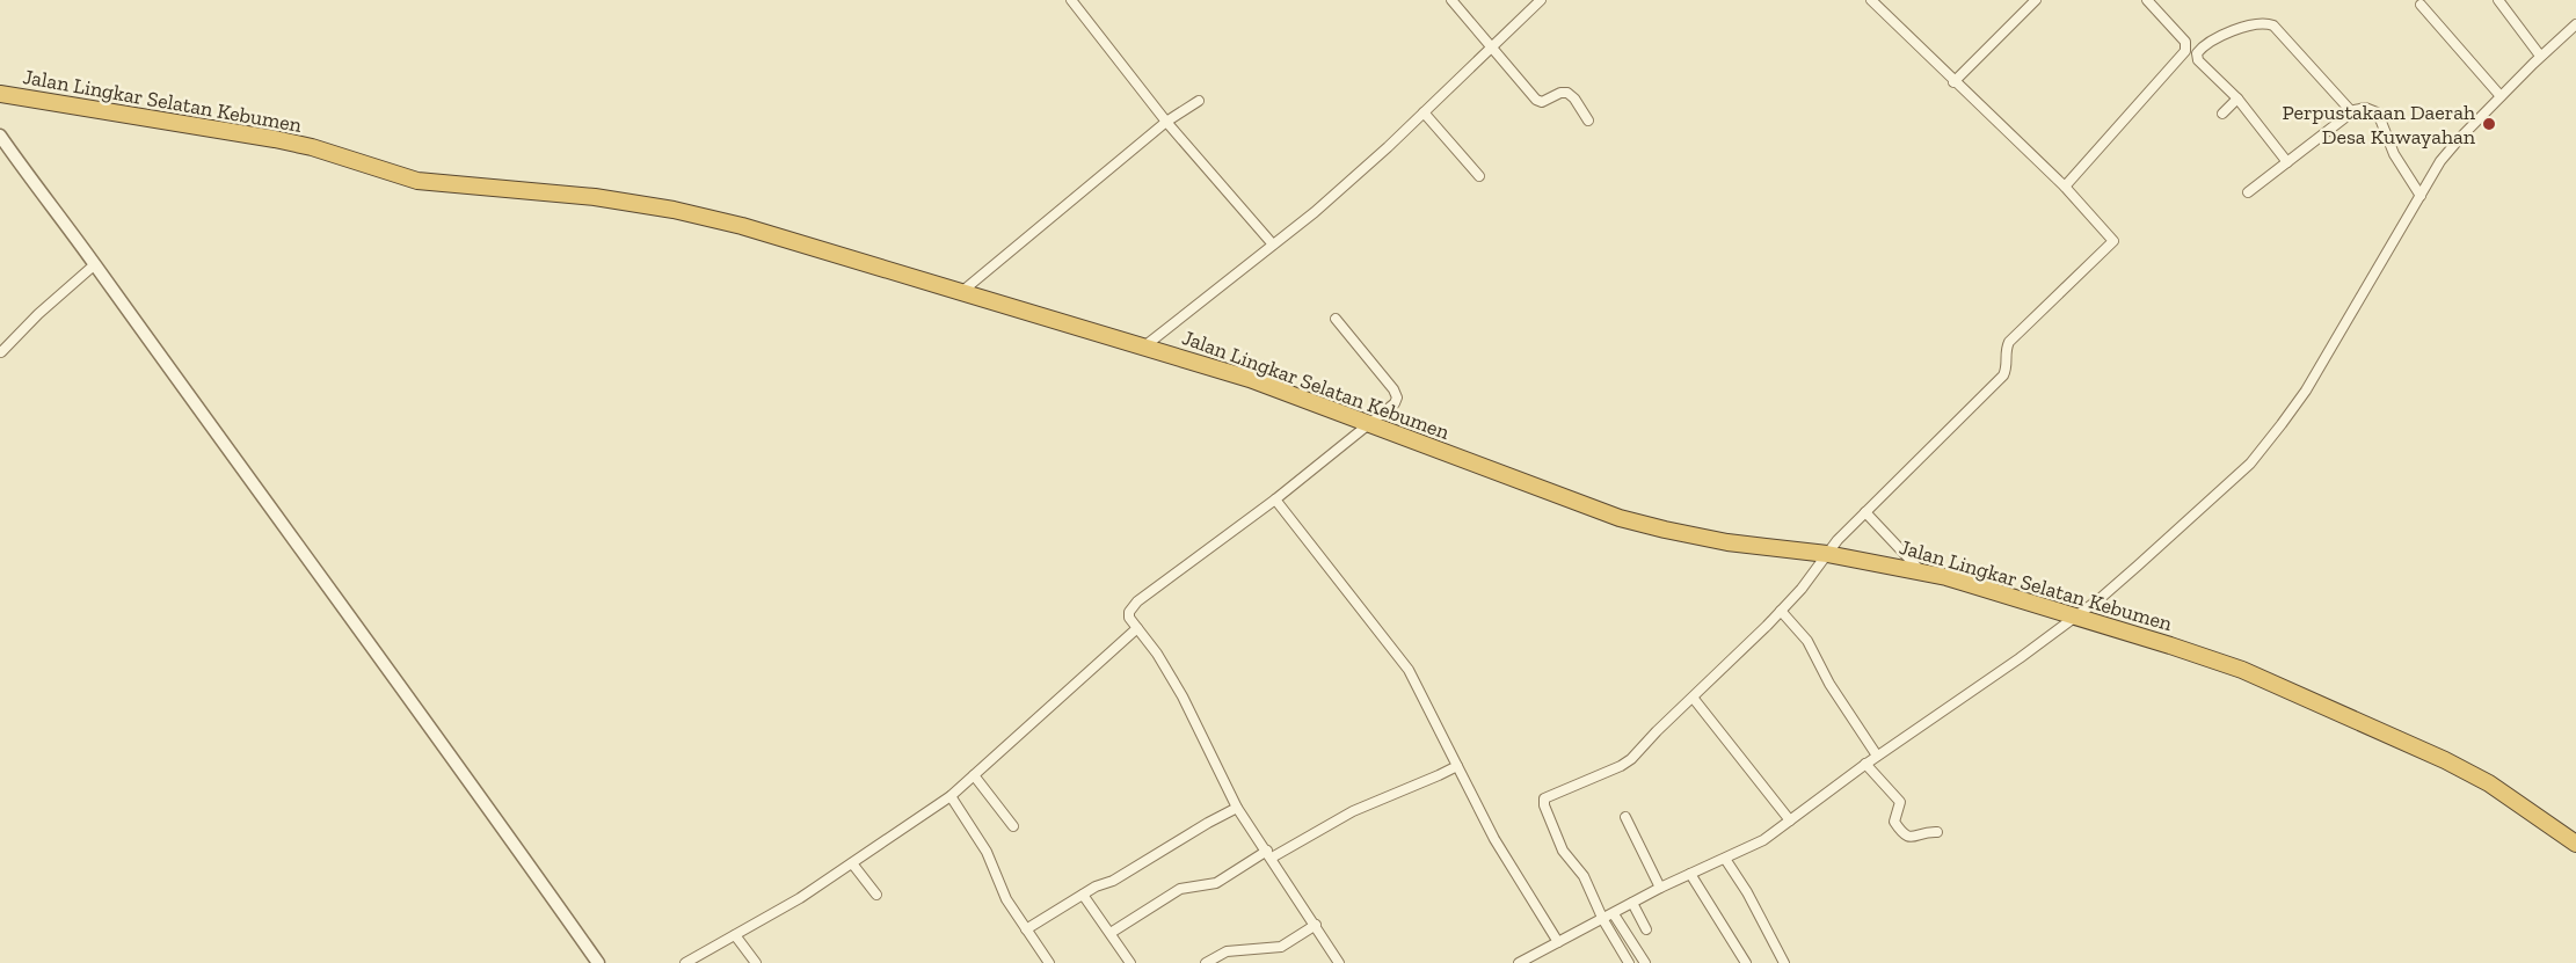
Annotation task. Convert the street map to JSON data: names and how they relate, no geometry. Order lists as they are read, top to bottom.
{
  "streets": {
    "highway": ["Jalan Lingkar Selatan Kebumen"]
  },
  "places": ["Perpustakaan Daerah Desa Kuwayahan"]
}
